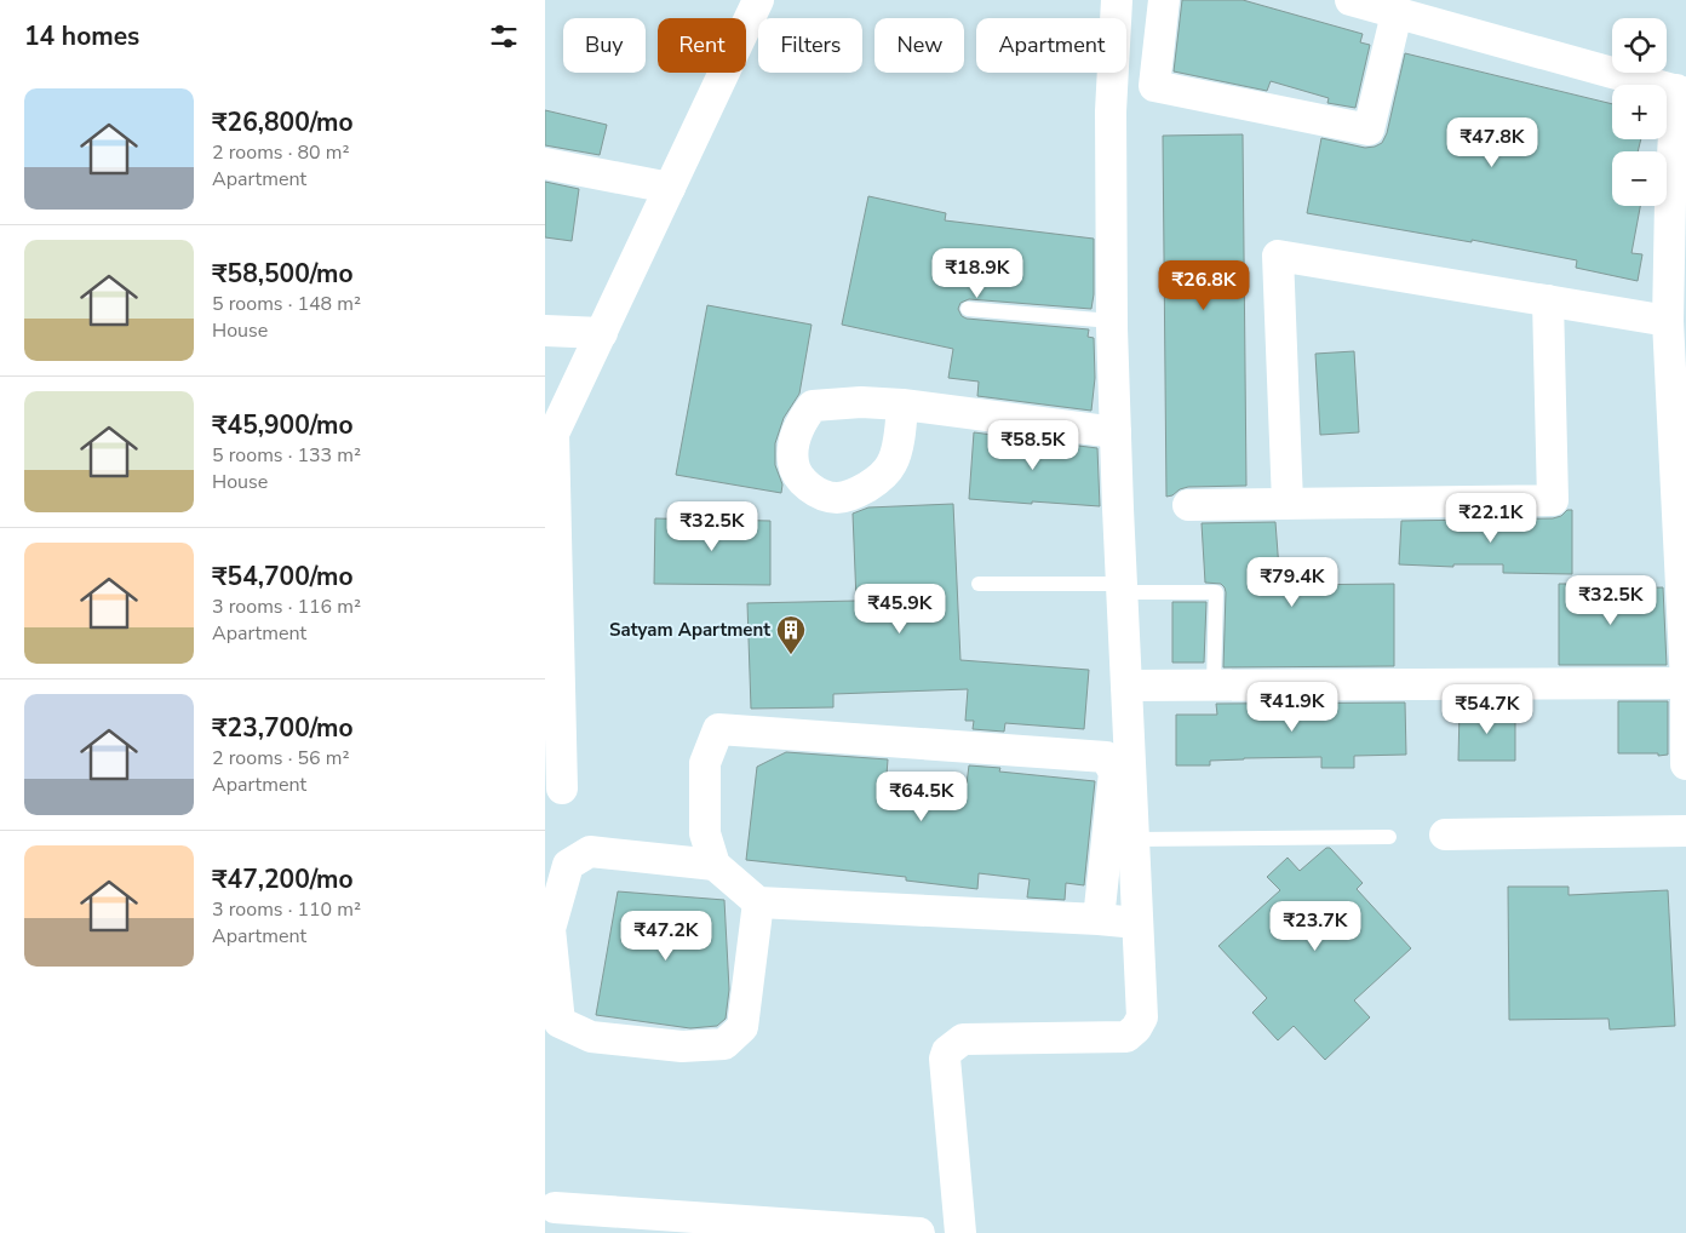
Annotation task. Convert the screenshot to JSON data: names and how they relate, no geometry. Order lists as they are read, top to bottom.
{
  "places": {
    "building": ["Satyam Apartment"]
  },
  "page": {
    "heading": "14 homes",
    "map_buttons": ["+", "−"],
    "chip": [
      "Buy",
      "Rent",
      "Filters",
      "New",
      "Apartment"
    ],
    "list": [
      {
        "name": "₹26,800/mo",
        "note": "2 rooms · 80 m² · Apartment"
      },
      {
        "name": "₹58,500/mo",
        "note": "5 rooms · 148 m² · House"
      },
      {
        "name": "₹45,900/mo",
        "note": "5 rooms · 133 m² · House"
      },
      {
        "name": "₹54,700/mo",
        "note": "3 rooms · 116 m² · Apartment"
      },
      {
        "name": "₹23,700/mo",
        "note": "2 rooms · 56 m² · Apartment"
      },
      {
        "name": "₹47,200/mo",
        "note": "3 rooms · 110 m² · Apartment"
      }
    ],
    "price": [
      "₹47.8K",
      "₹18.9K",
      "₹26.8K",
      "₹58.5K",
      "₹22.1K",
      "₹32.5K",
      "₹79.4K",
      "₹32.5K",
      "₹45.9K",
      "₹41.9K",
      "₹54.7K",
      "₹64.5K",
      "₹23.7K",
      "₹47.2K"
    ]
  }
}
